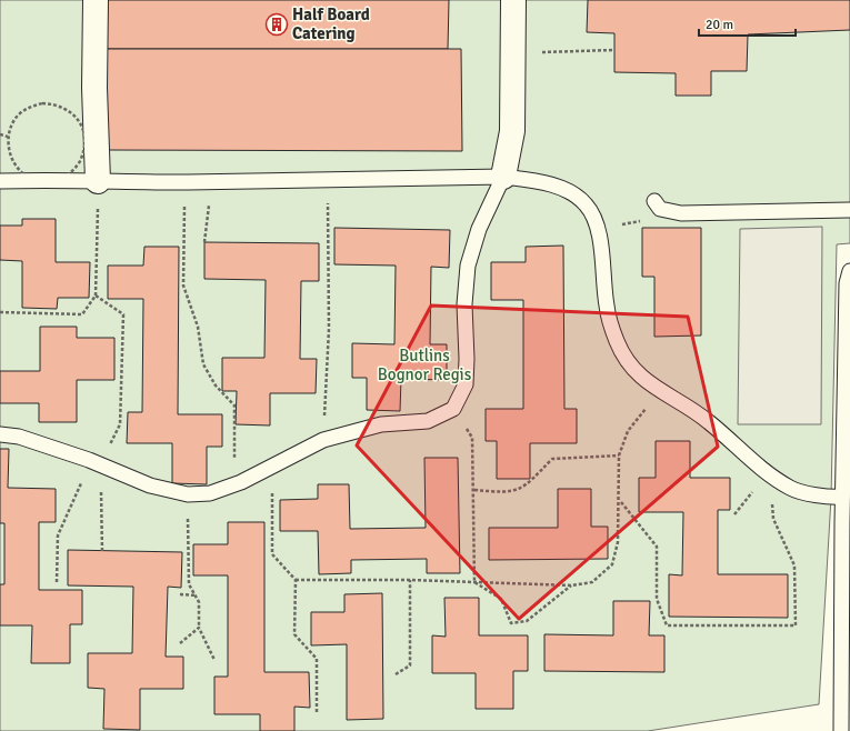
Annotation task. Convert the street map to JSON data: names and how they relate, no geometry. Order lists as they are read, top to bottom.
{
  "parks": ["Butlins Bognor Regis"],
  "places": {
    "building": ["Half Board Catering"]
  },
  "scale_bar": "20 m"
}
